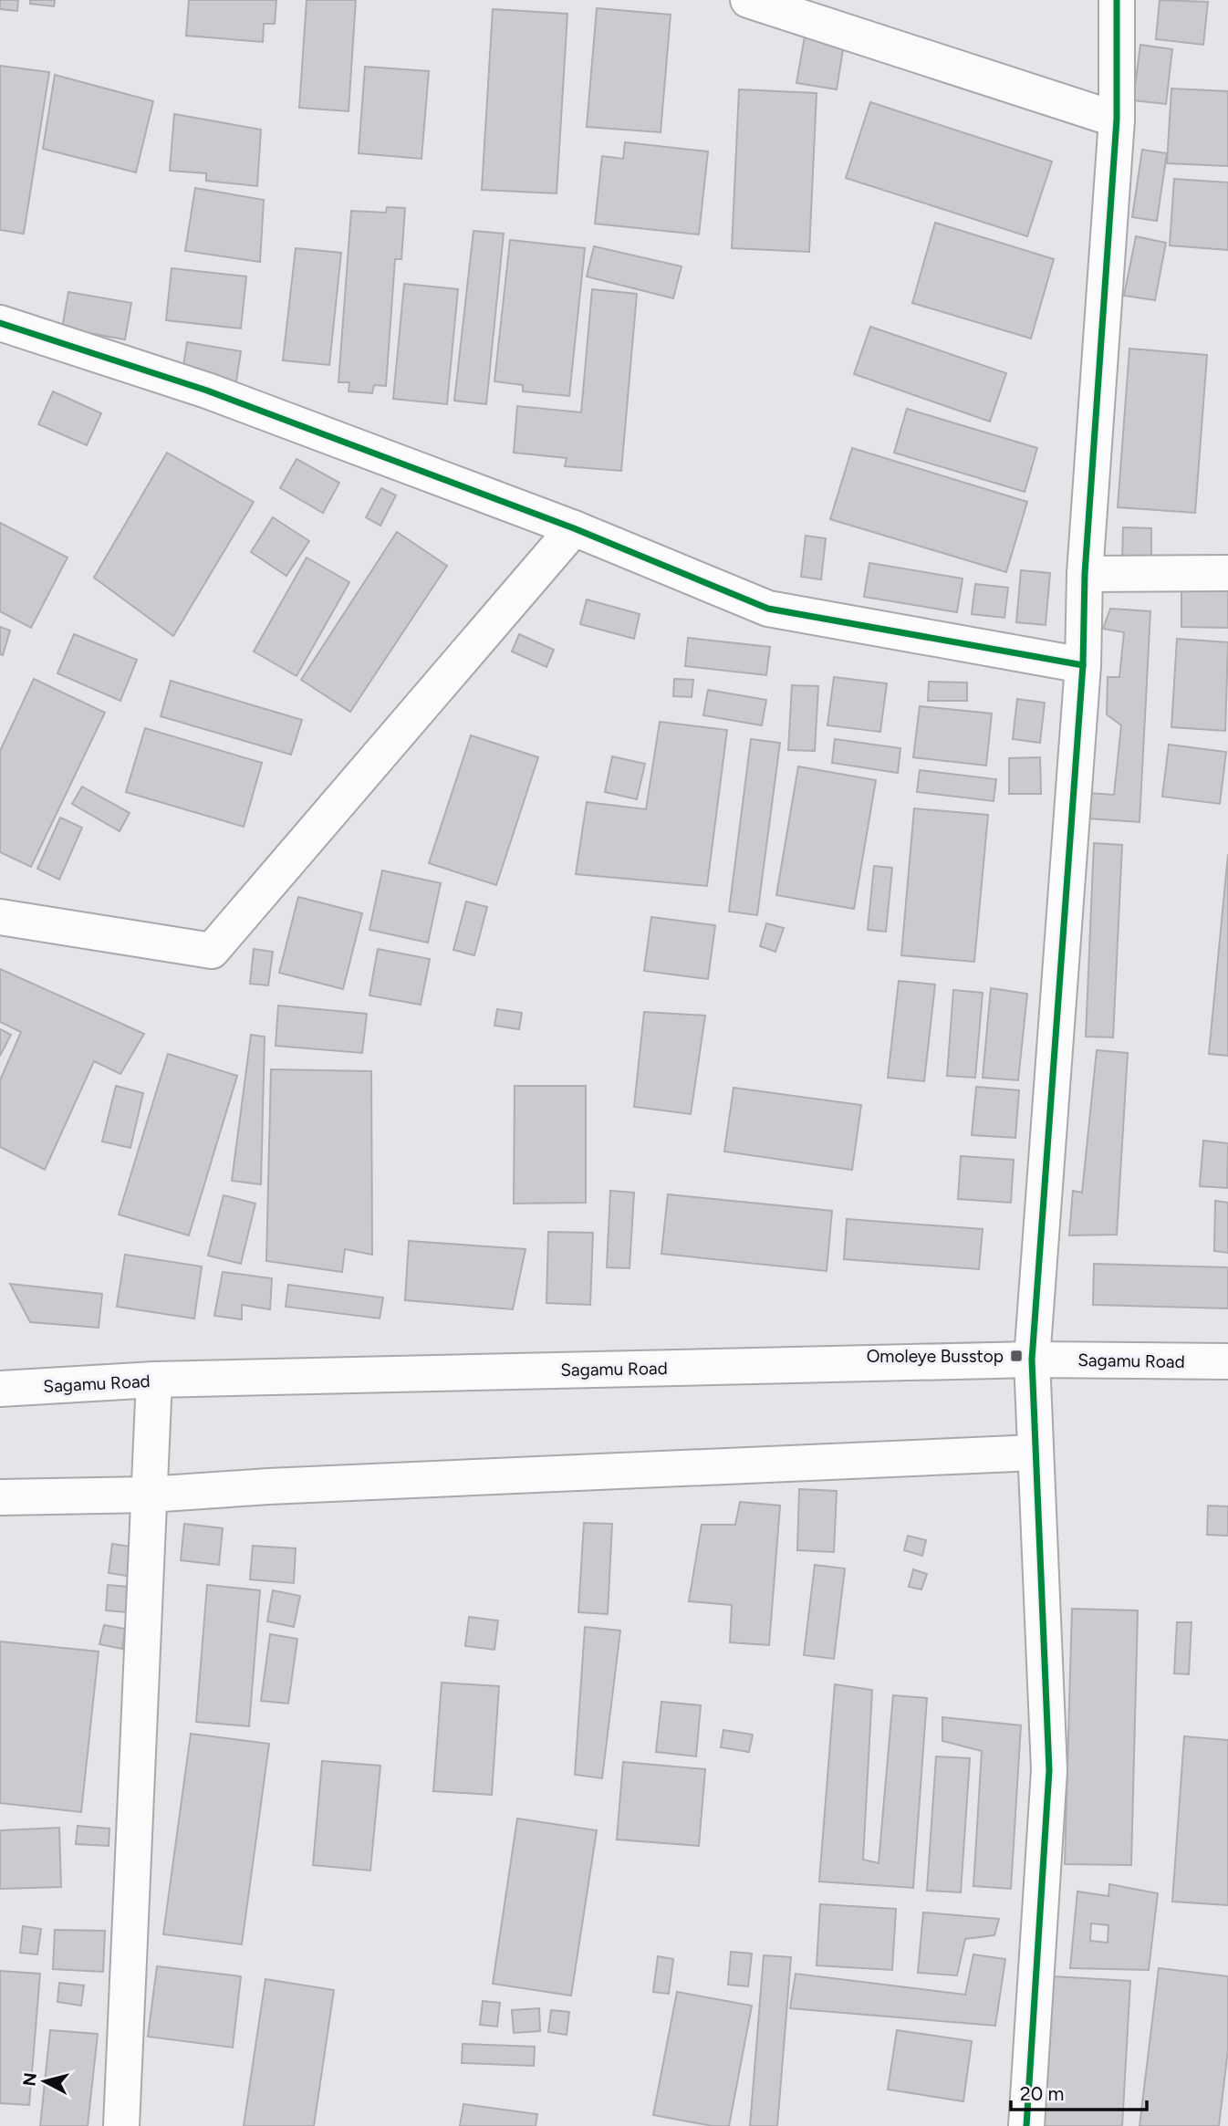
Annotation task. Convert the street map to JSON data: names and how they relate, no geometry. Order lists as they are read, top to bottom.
{
  "streets": {
    "main road": ["Sagamu Road"]
  },
  "places": {
    "transit": ["Omoleye Busstop"]
  },
  "scale_bar": "20 m",
  "north": "left"
}
